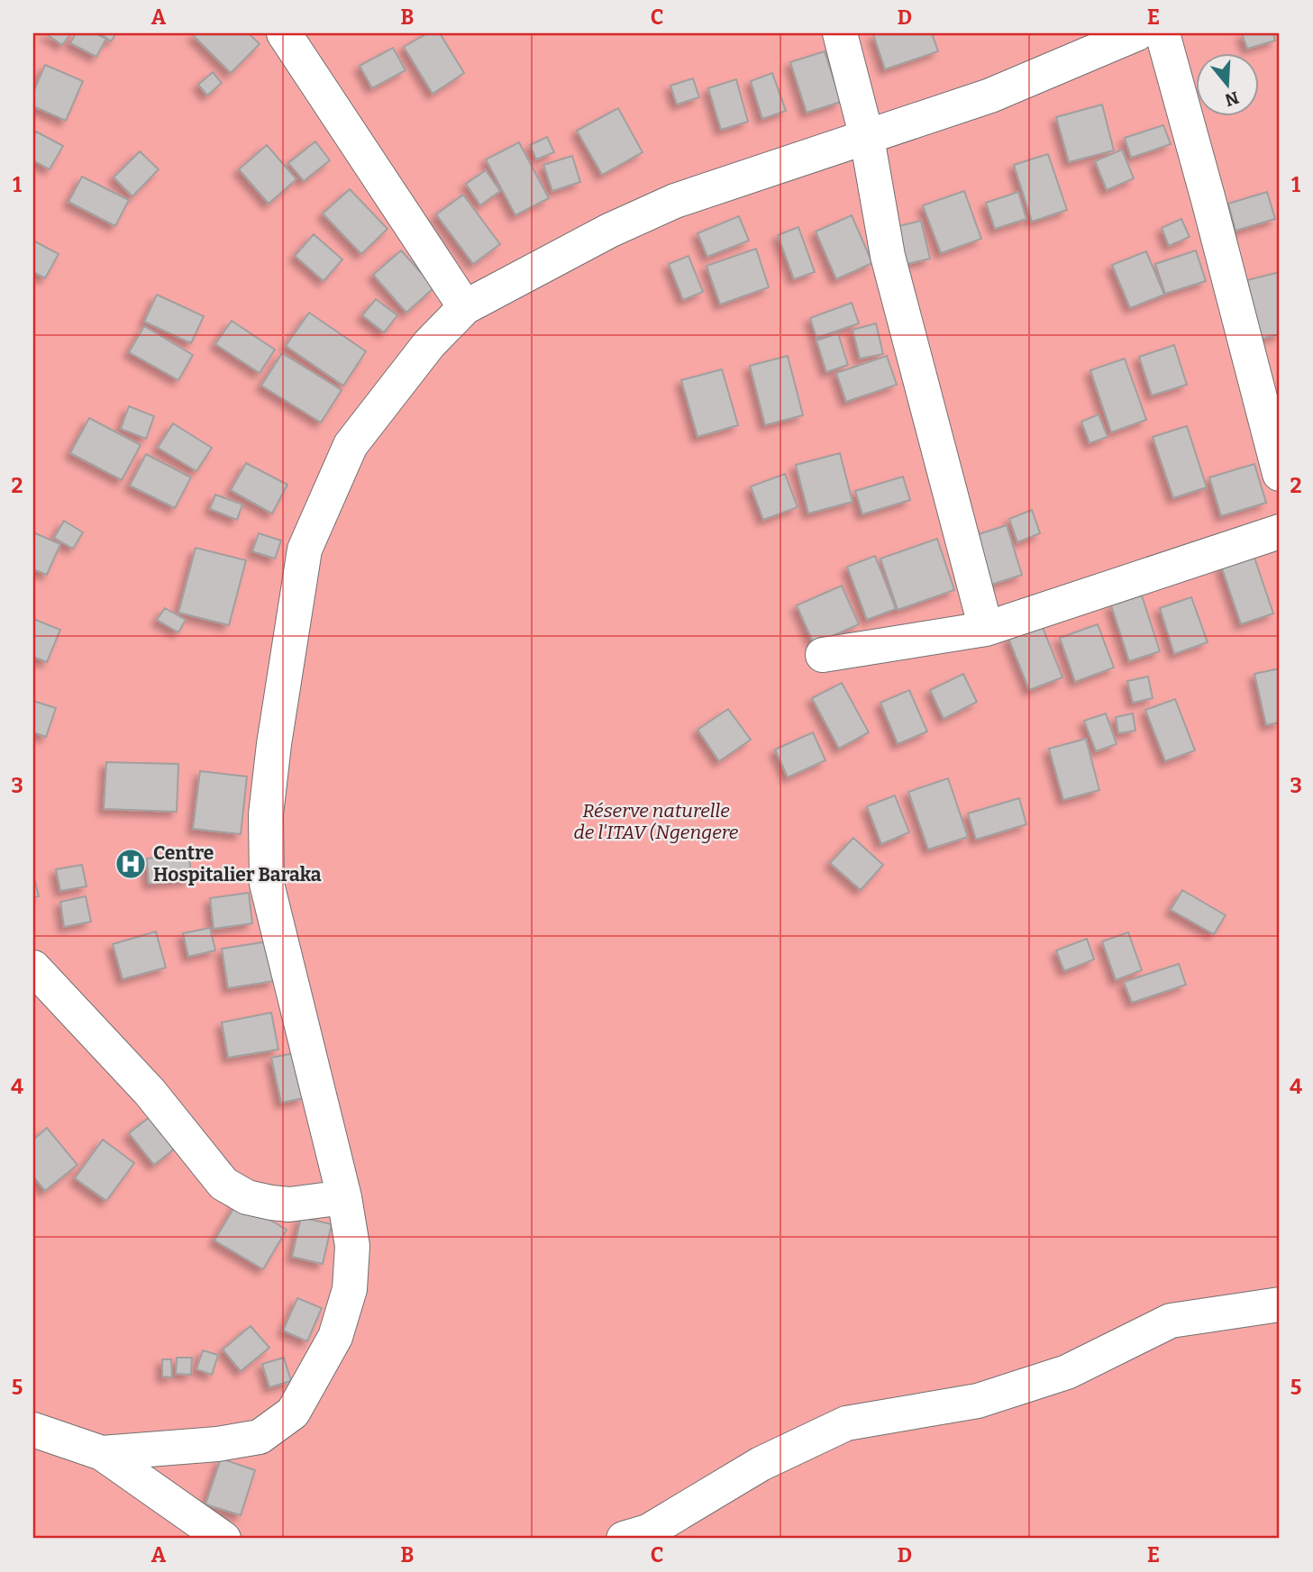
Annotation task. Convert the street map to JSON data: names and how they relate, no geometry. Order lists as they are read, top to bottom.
{
  "parks": ["Réserve naturelle de l'ITAV (Ngengere"],
  "places": {
    "hospital": ["Centre Hospitalier Baraka"]
  },
  "north": "bottom",
  "grid": {
    "columns": [
      "A",
      "B",
      "C",
      "D",
      "E"
    ],
    "rows": [
      "1",
      "2",
      "3",
      "4",
      "5"
    ]
  }
}
